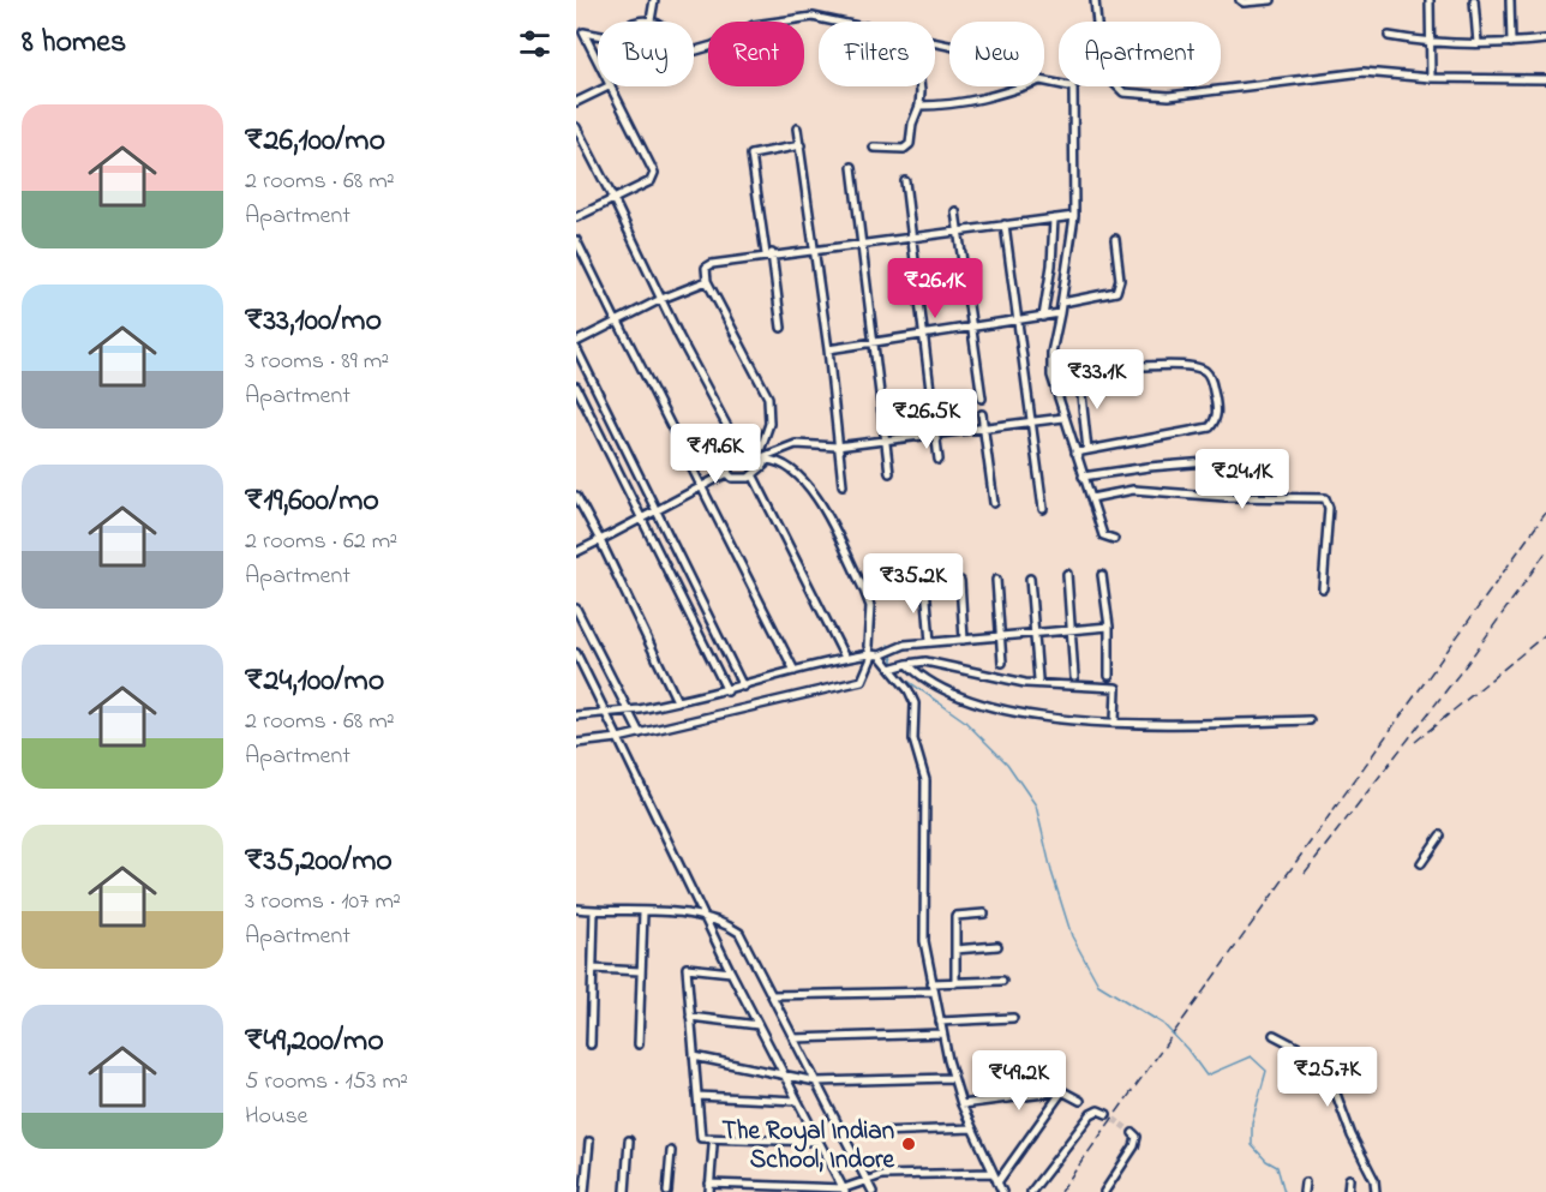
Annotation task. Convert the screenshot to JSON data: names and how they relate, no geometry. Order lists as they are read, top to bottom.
{
  "places": ["The Royal Indian School, Indore"],
  "page": {
    "heading": "8 homes",
    "chip": [
      "Buy",
      "Rent",
      "Filters",
      "New",
      "Apartment"
    ],
    "list": [
      {
        "name": "₹26,100/mo",
        "note": "2 rooms · 68 m² · Apartment"
      },
      {
        "name": "₹33,100/mo",
        "note": "3 rooms · 89 m² · Apartment"
      },
      {
        "name": "₹19,600/mo",
        "note": "2 rooms · 62 m² · Apartment"
      },
      {
        "name": "₹24,100/mo",
        "note": "2 rooms · 68 m² · Apartment"
      },
      {
        "name": "₹35,200/mo",
        "note": "3 rooms · 107 m² · Apartment"
      },
      {
        "name": "₹49,200/mo",
        "note": "5 rooms · 153 m² · House"
      }
    ],
    "price": [
      "₹26.1K",
      "₹33.1K",
      "₹26.5K",
      "₹19.6K",
      "₹24.1K",
      "₹35.2K",
      "₹25.7K",
      "₹49.2K"
    ]
  }
}
